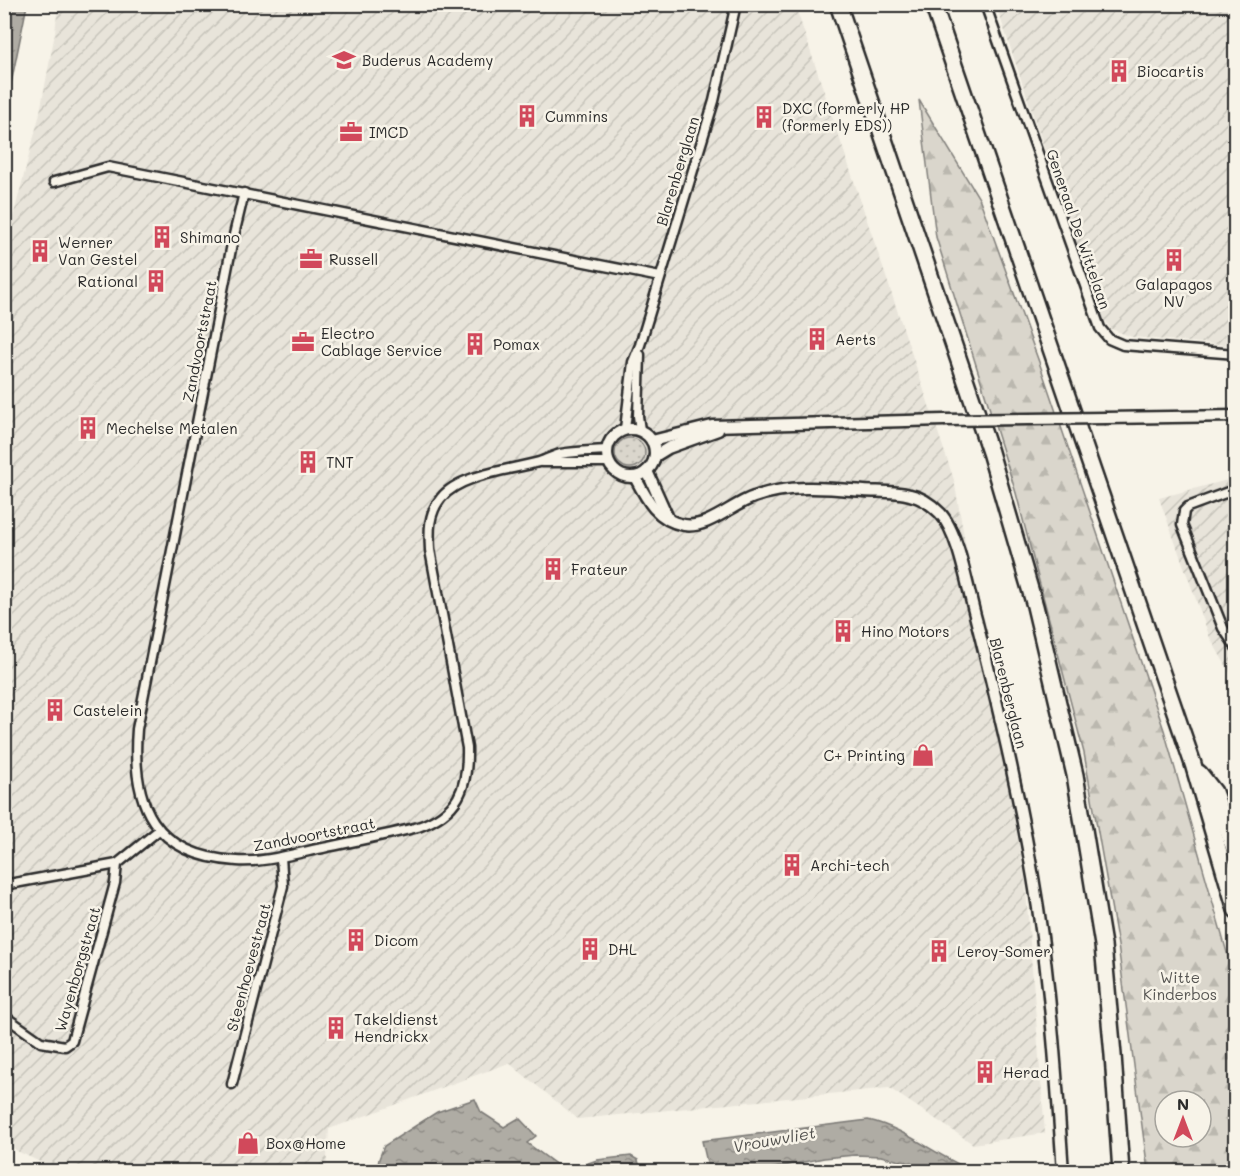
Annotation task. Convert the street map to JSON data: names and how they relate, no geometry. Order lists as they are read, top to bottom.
{
  "streets": {
    "street": [
      "Blarenberglaan",
      "Generaal De Wittelaan",
      "Zandvoortstraat",
      "Steenhoevestraat",
      "Wayenborgstraat"
    ]
  },
  "crossings": [
    ["Blarenberglaan", "Zandvoortstraat"],
    ["Zandvoortstraat", "Steenhoevestraat"]
  ],
  "water": ["Vrouwvliet"],
  "parks": ["Witte Kinderbos"],
  "places": {
    "school or university": ["Buderus Academy"],
    "building": [
      "Biocartis",
      "Cummins",
      "DXC (formerly HP (formerly EDS))",
      "Shimano",
      "Werner Van Gestel",
      "Galapagos NV",
      "Rational",
      "Aerts",
      "Pomax",
      "Mechelse Metalen",
      "TNT",
      "Frateur",
      "Hino Motors",
      "Castelein",
      "Archi-tech",
      "Dicom",
      "DHL",
      "Leroy-Somer",
      "Takeldienst Hendrickx",
      "Herad"
    ],
    "office": ["IMCD", "Russell", "Electro Cablage Service"],
    "shop": ["C+ Printing", "Box@Home"]
  },
  "north": "top"
}
